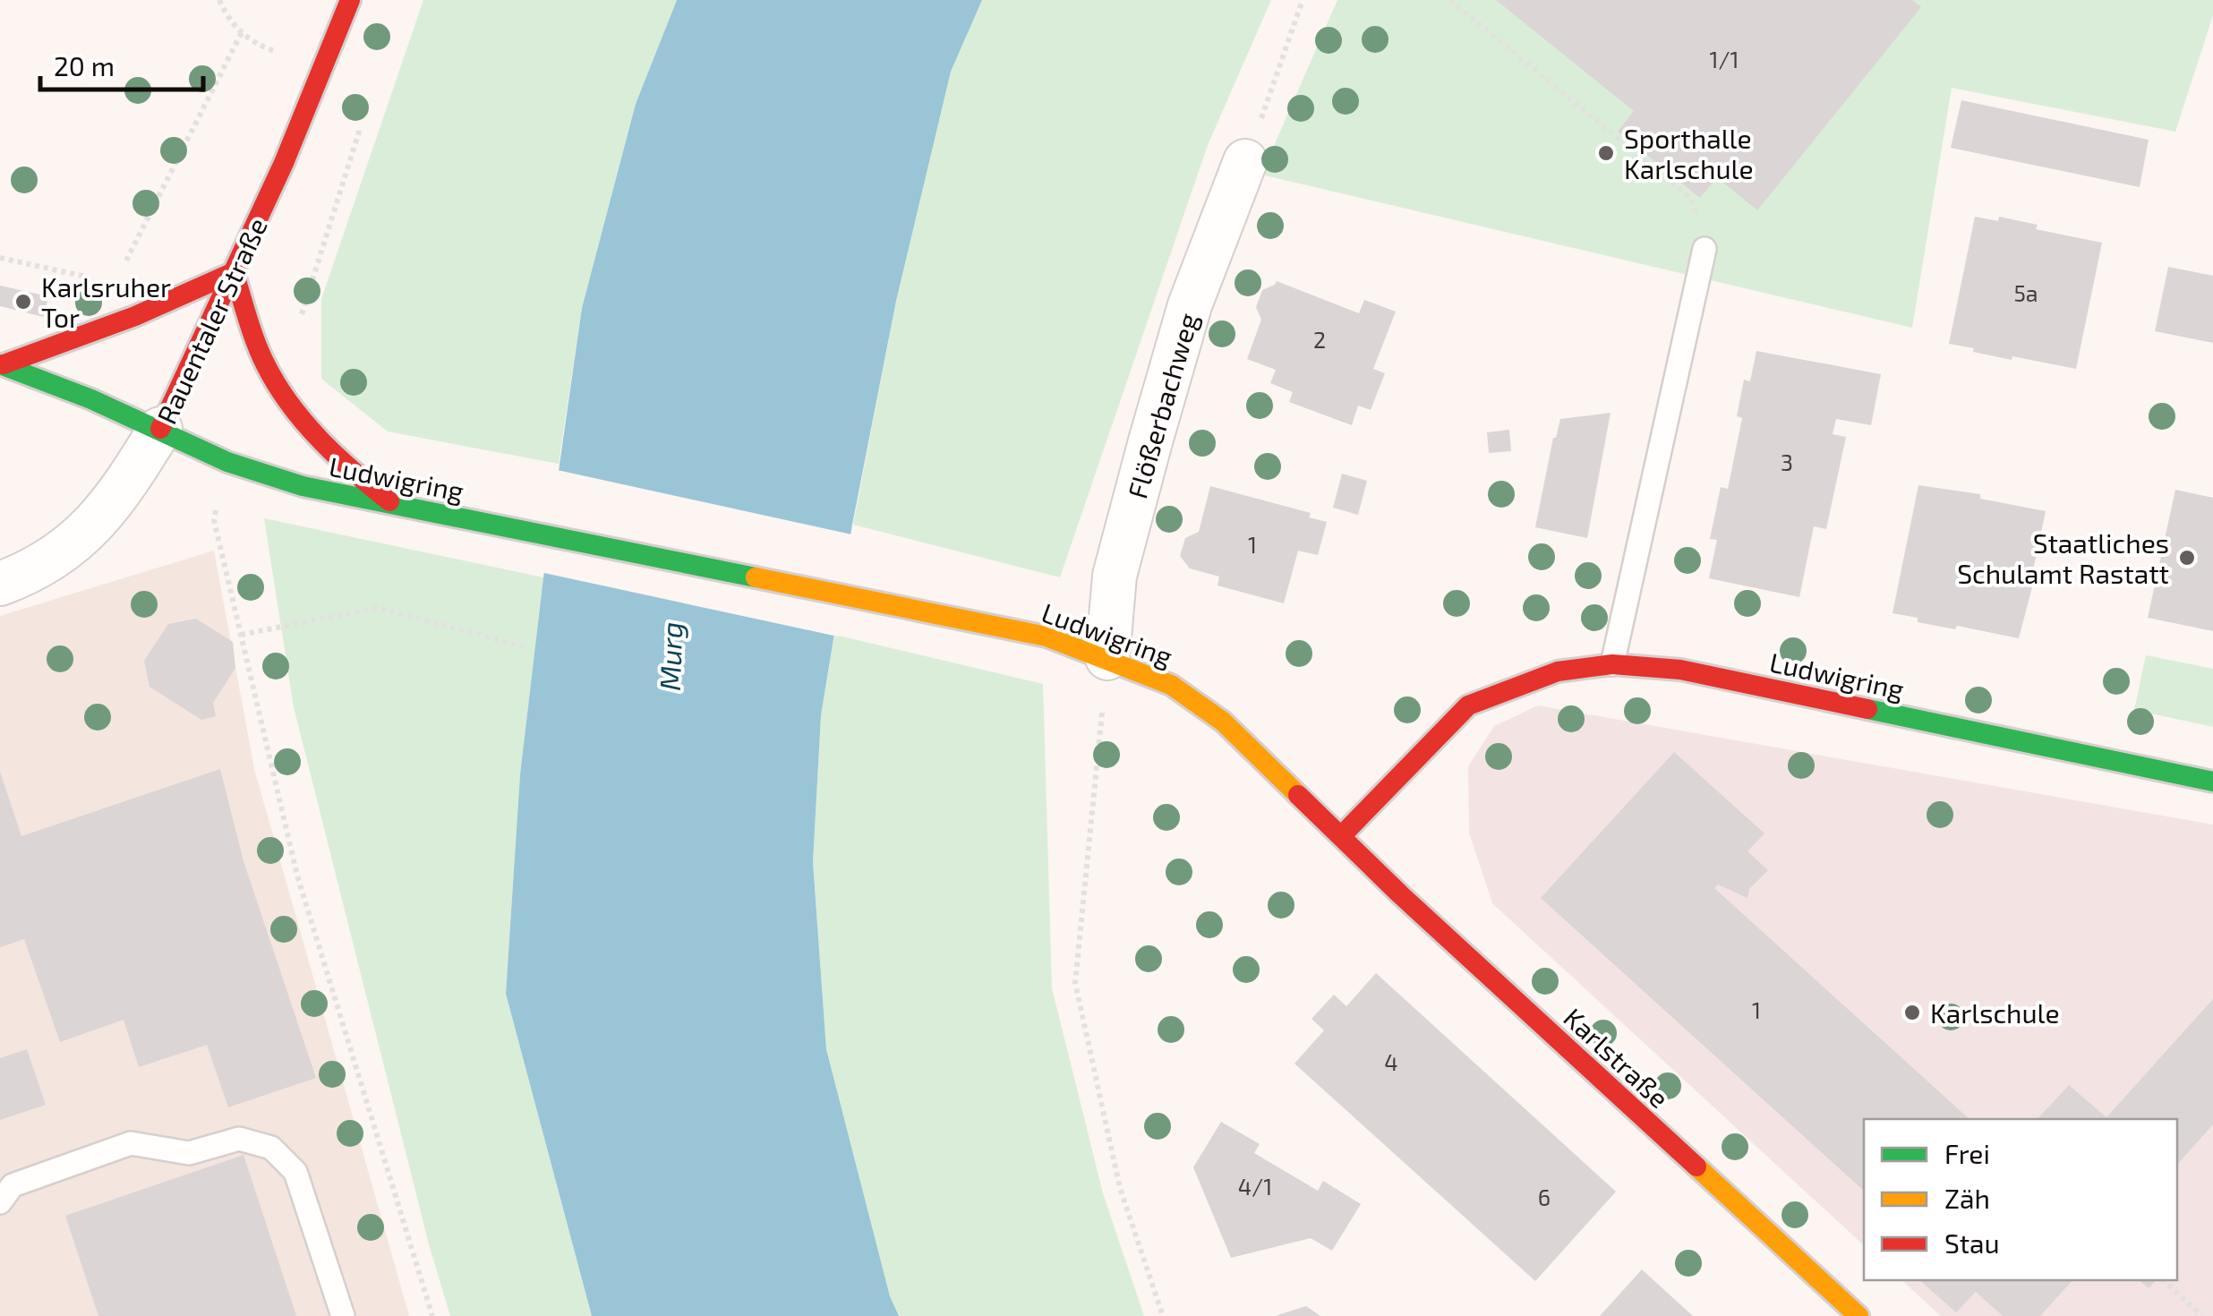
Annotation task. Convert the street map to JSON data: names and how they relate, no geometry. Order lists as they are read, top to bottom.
{
  "streets": {
    "street": [
      "Rauentaler Straße",
      "Flößerbachweg",
      "Ludwigring",
      "Karlstraße"
    ]
  },
  "crossings": [
    ["Rauentaler Straße", "Ludwigring"],
    ["Flößerbachweg", "Ludwigring"],
    ["Ludwigring", "Karlstraße"]
  ],
  "water": ["Murg"],
  "places": [
    "Sporthalle Karlschule",
    "Karlsruher Tor",
    "Staatliches Schulamt Rastatt",
    "Karlschule"
  ],
  "house_numbers": [
    "1/1",
    "5a",
    "2",
    "3",
    "1",
    "1",
    "4",
    "4/1",
    "6"
  ],
  "legend": ["Frei", "Zäh", "Stau"],
  "scale_bar": "20 m"
}
